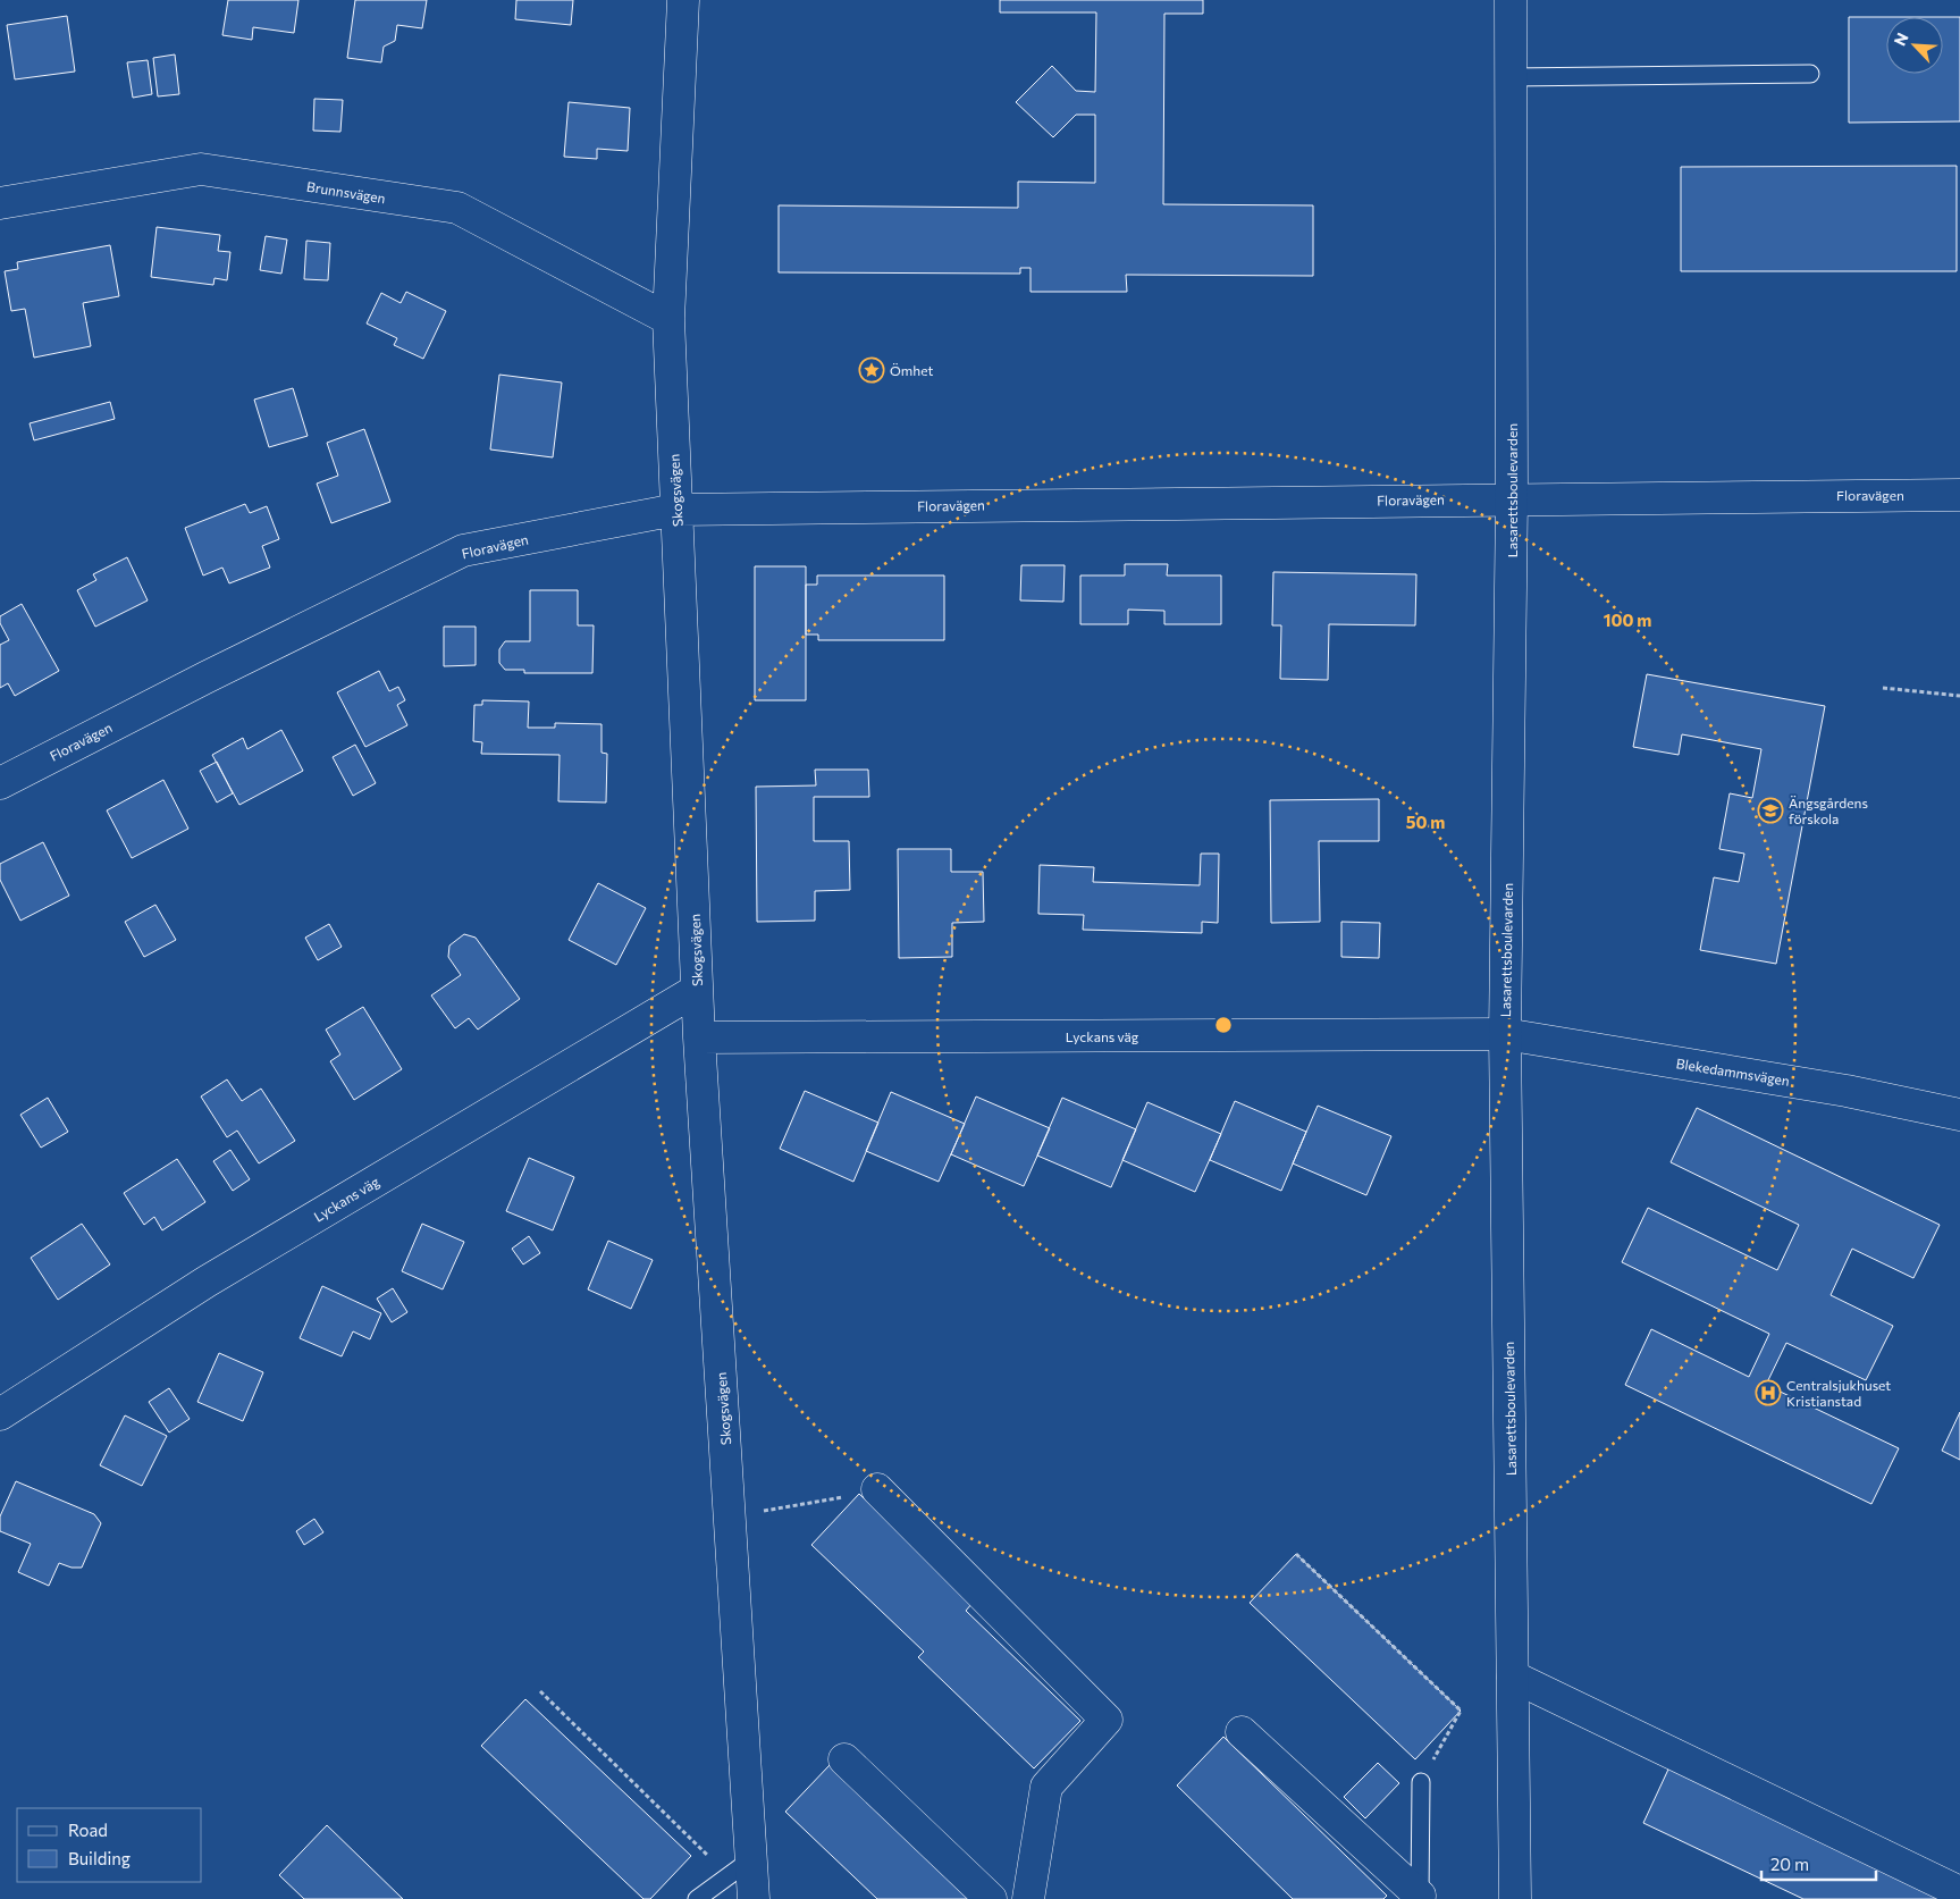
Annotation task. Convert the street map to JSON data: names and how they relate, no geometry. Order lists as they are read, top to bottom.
{
  "streets": {
    "street": [
      "Brunnsvägen",
      "Skogsvägen",
      "Lasarettsboulevarden",
      "Floravägen",
      "Lyckans väg",
      "Blekedammsvägen"
    ]
  },
  "crossings": [
    ["Brunnsvägen", "Skogsvägen"],
    ["Skogsvägen", "Floravägen"],
    ["Skogsvägen", "Lyckans väg"],
    ["Lasarettsboulevarden", "Floravägen"],
    ["Lasarettsboulevarden", "Lyckans väg"],
    ["Lasarettsboulevarden", "Blekedammsvägen"],
    ["Lyckans väg", "Blekedammsvägen"]
  ],
  "places": {
    "place": ["Ömhet"],
    "school or university": ["Ängsgårdens förskola"],
    "hospital": ["Centralsjukhuset Kristianstad"]
  },
  "legend": ["Road", "Building"],
  "scale_bar": "20 m",
  "north": "top left",
  "rings": ["100 m", "50 m"]
}
